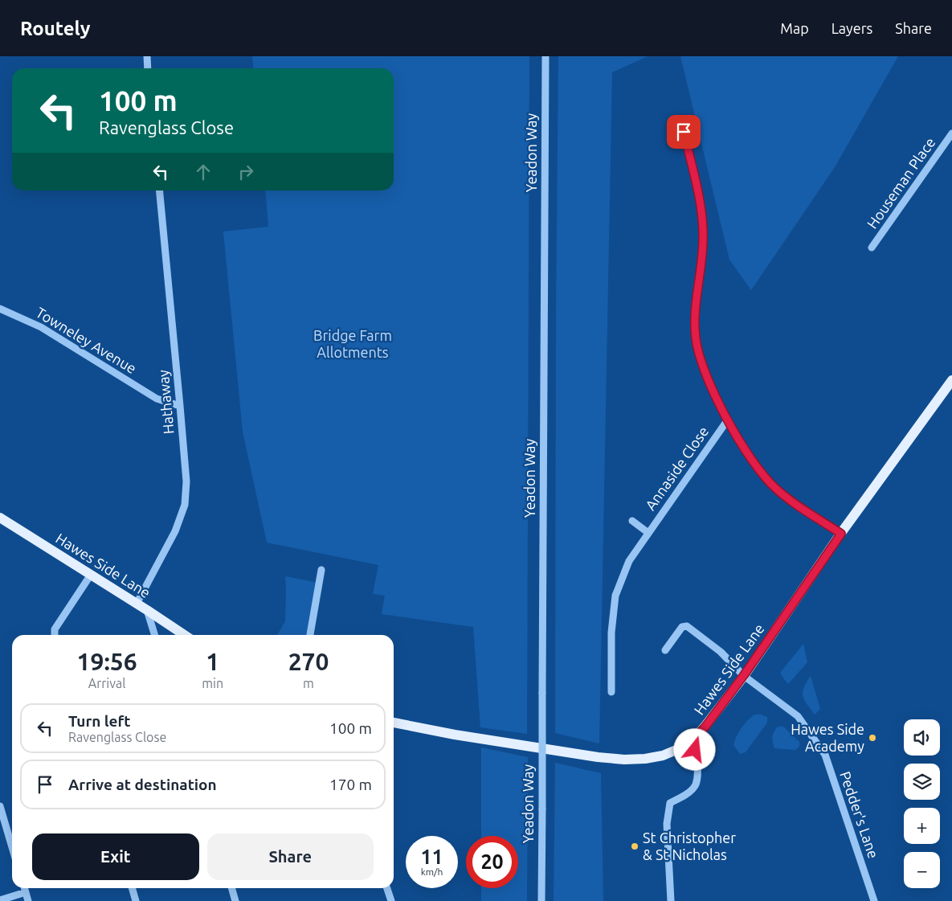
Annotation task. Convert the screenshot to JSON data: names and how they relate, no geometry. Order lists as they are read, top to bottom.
{
  "streets": {
    "main road": ["Hawes Side Lane"],
    "street": [
      "Yeadon Way",
      "Houseman Place",
      "Towneley Avenue",
      "Hathaway",
      "Annaside Close",
      "Pedder's Lane"
    ]
  },
  "crossings": [
    ["Towneley Avenue", "Hathaway"],
    ["Hathaway", "Hawes Side Lane"],
    ["Hawes Side Lane", "Pedder's Lane"]
  ],
  "parks": ["Bridge Farm Allotments"],
  "places": ["Hawes Side Academy", "St Christopher & St Nicholas"],
  "page": {
    "header": "Routely",
    "nav": ["Map", "Layers", "Share"],
    "turn": ["100 m", "Ravenglass Close"],
    "eta": [
      "19:56",
      "Arrival",
      "1",
      "min",
      "270",
      "m"
    ],
    "list": [
      {
        "name": "Turn left",
        "note": "Ravenglass Close",
        "value": "100 m"
      },
      {
        "name": "Arrive at destination",
        "value": "170 m"
      }
    ],
    "map_buttons": ["+", "−"],
    "buttons": ["Exit", "Share"],
    "speed": "11 km/h",
    "limit": "20"
  }
}
